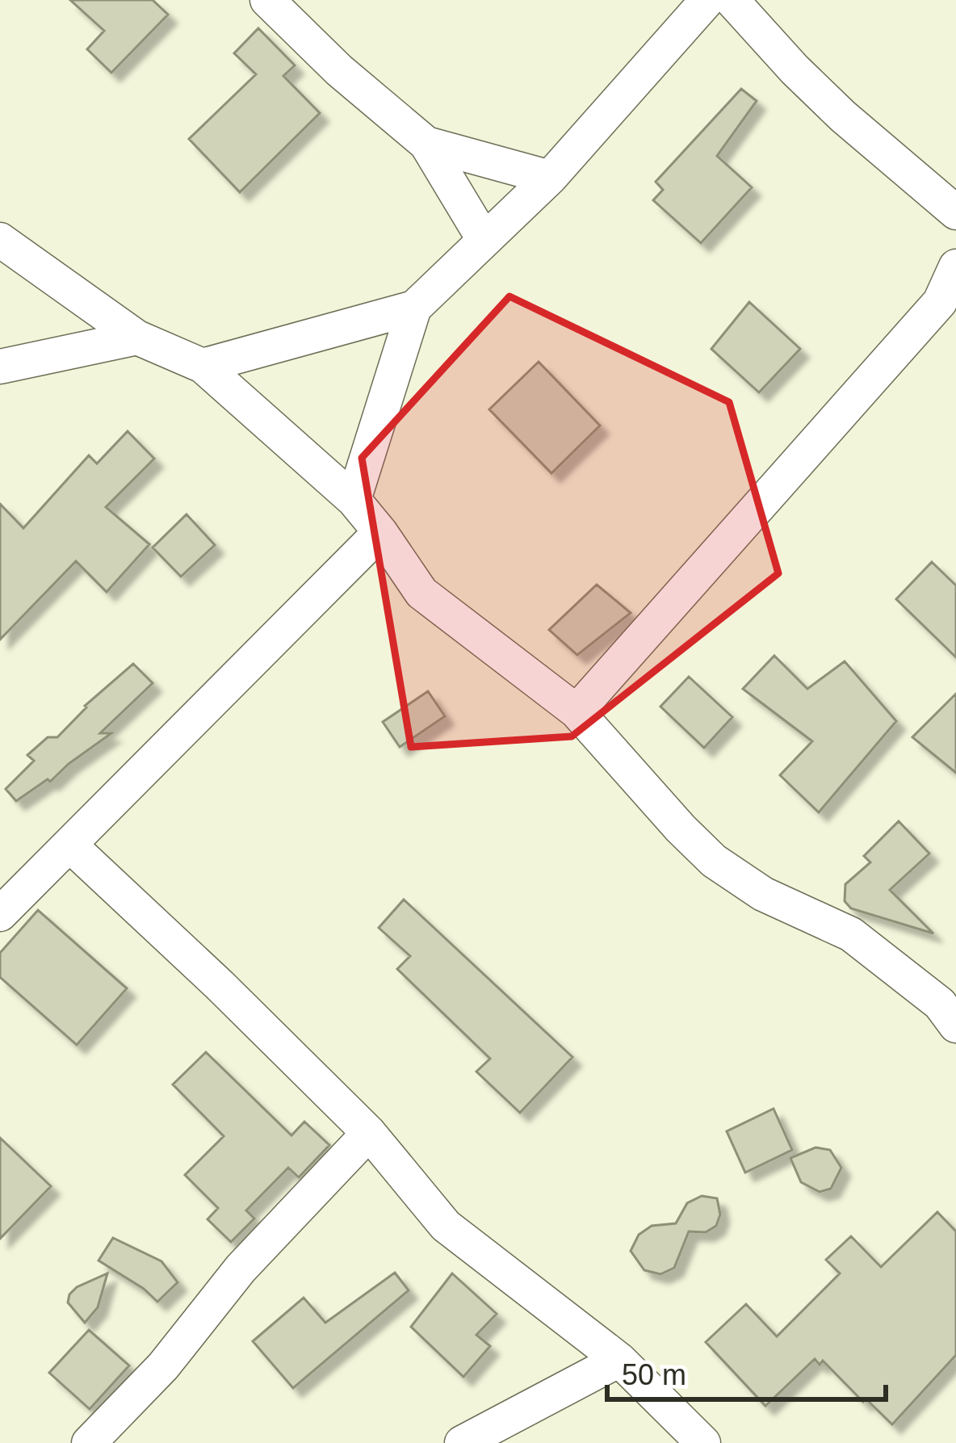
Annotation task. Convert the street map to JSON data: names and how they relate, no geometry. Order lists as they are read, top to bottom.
{
  "scale_bar": "50 m"
}
